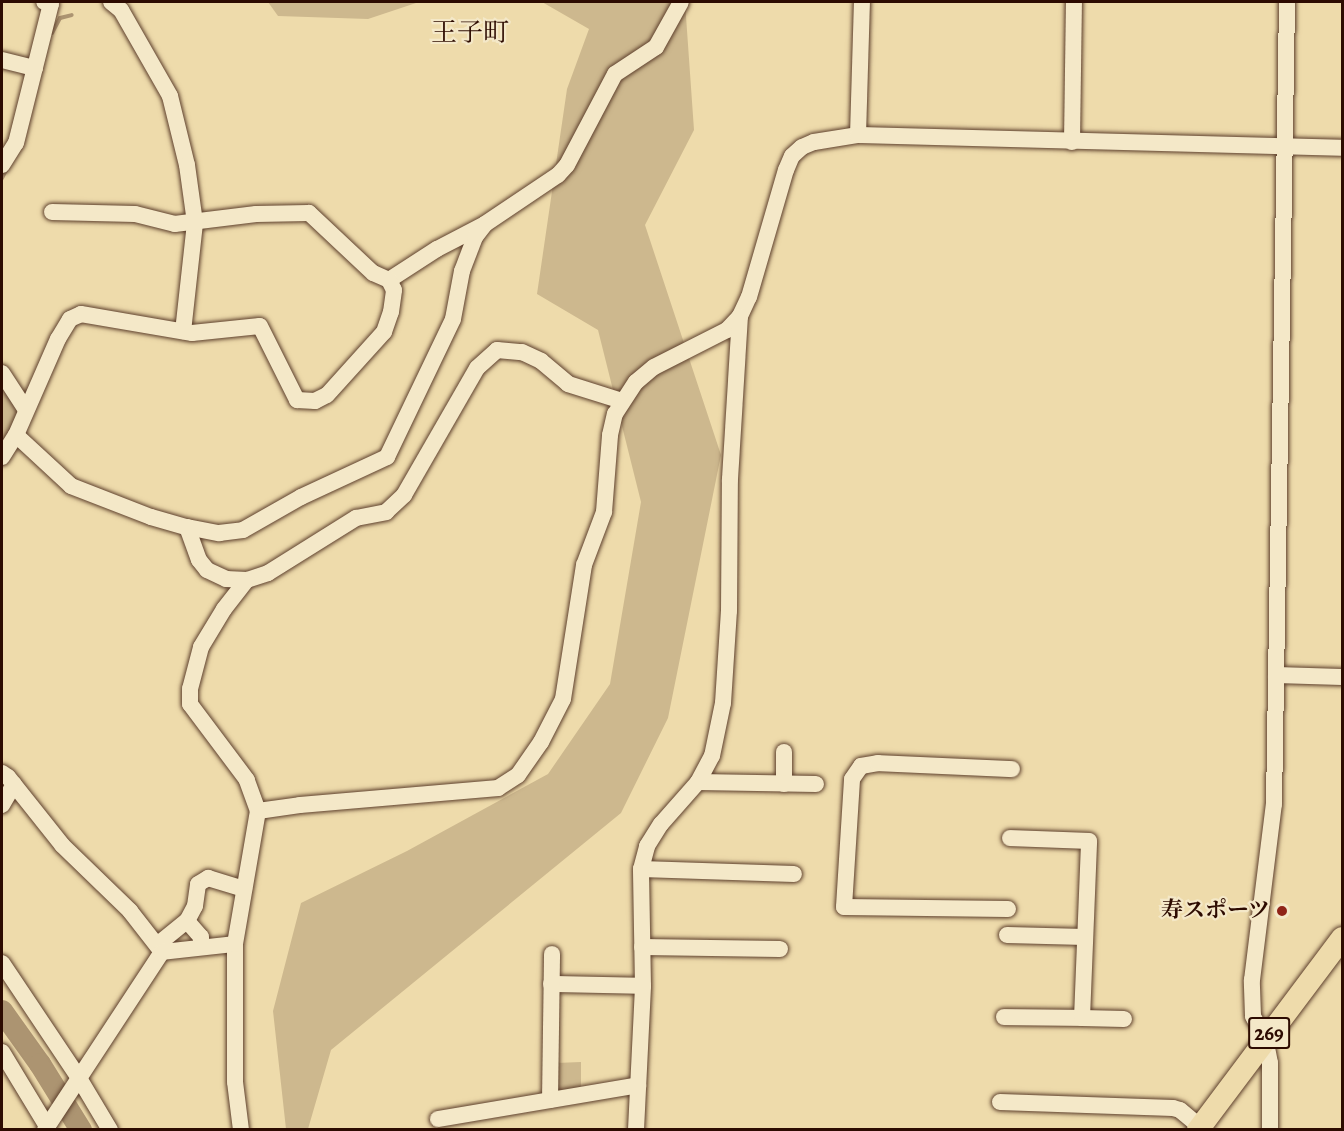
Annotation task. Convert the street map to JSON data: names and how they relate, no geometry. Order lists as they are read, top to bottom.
{
  "streets": {
    "highway": ["269"]
  },
  "districts": ["王子町"],
  "places": ["寿スポーツ"]
}
